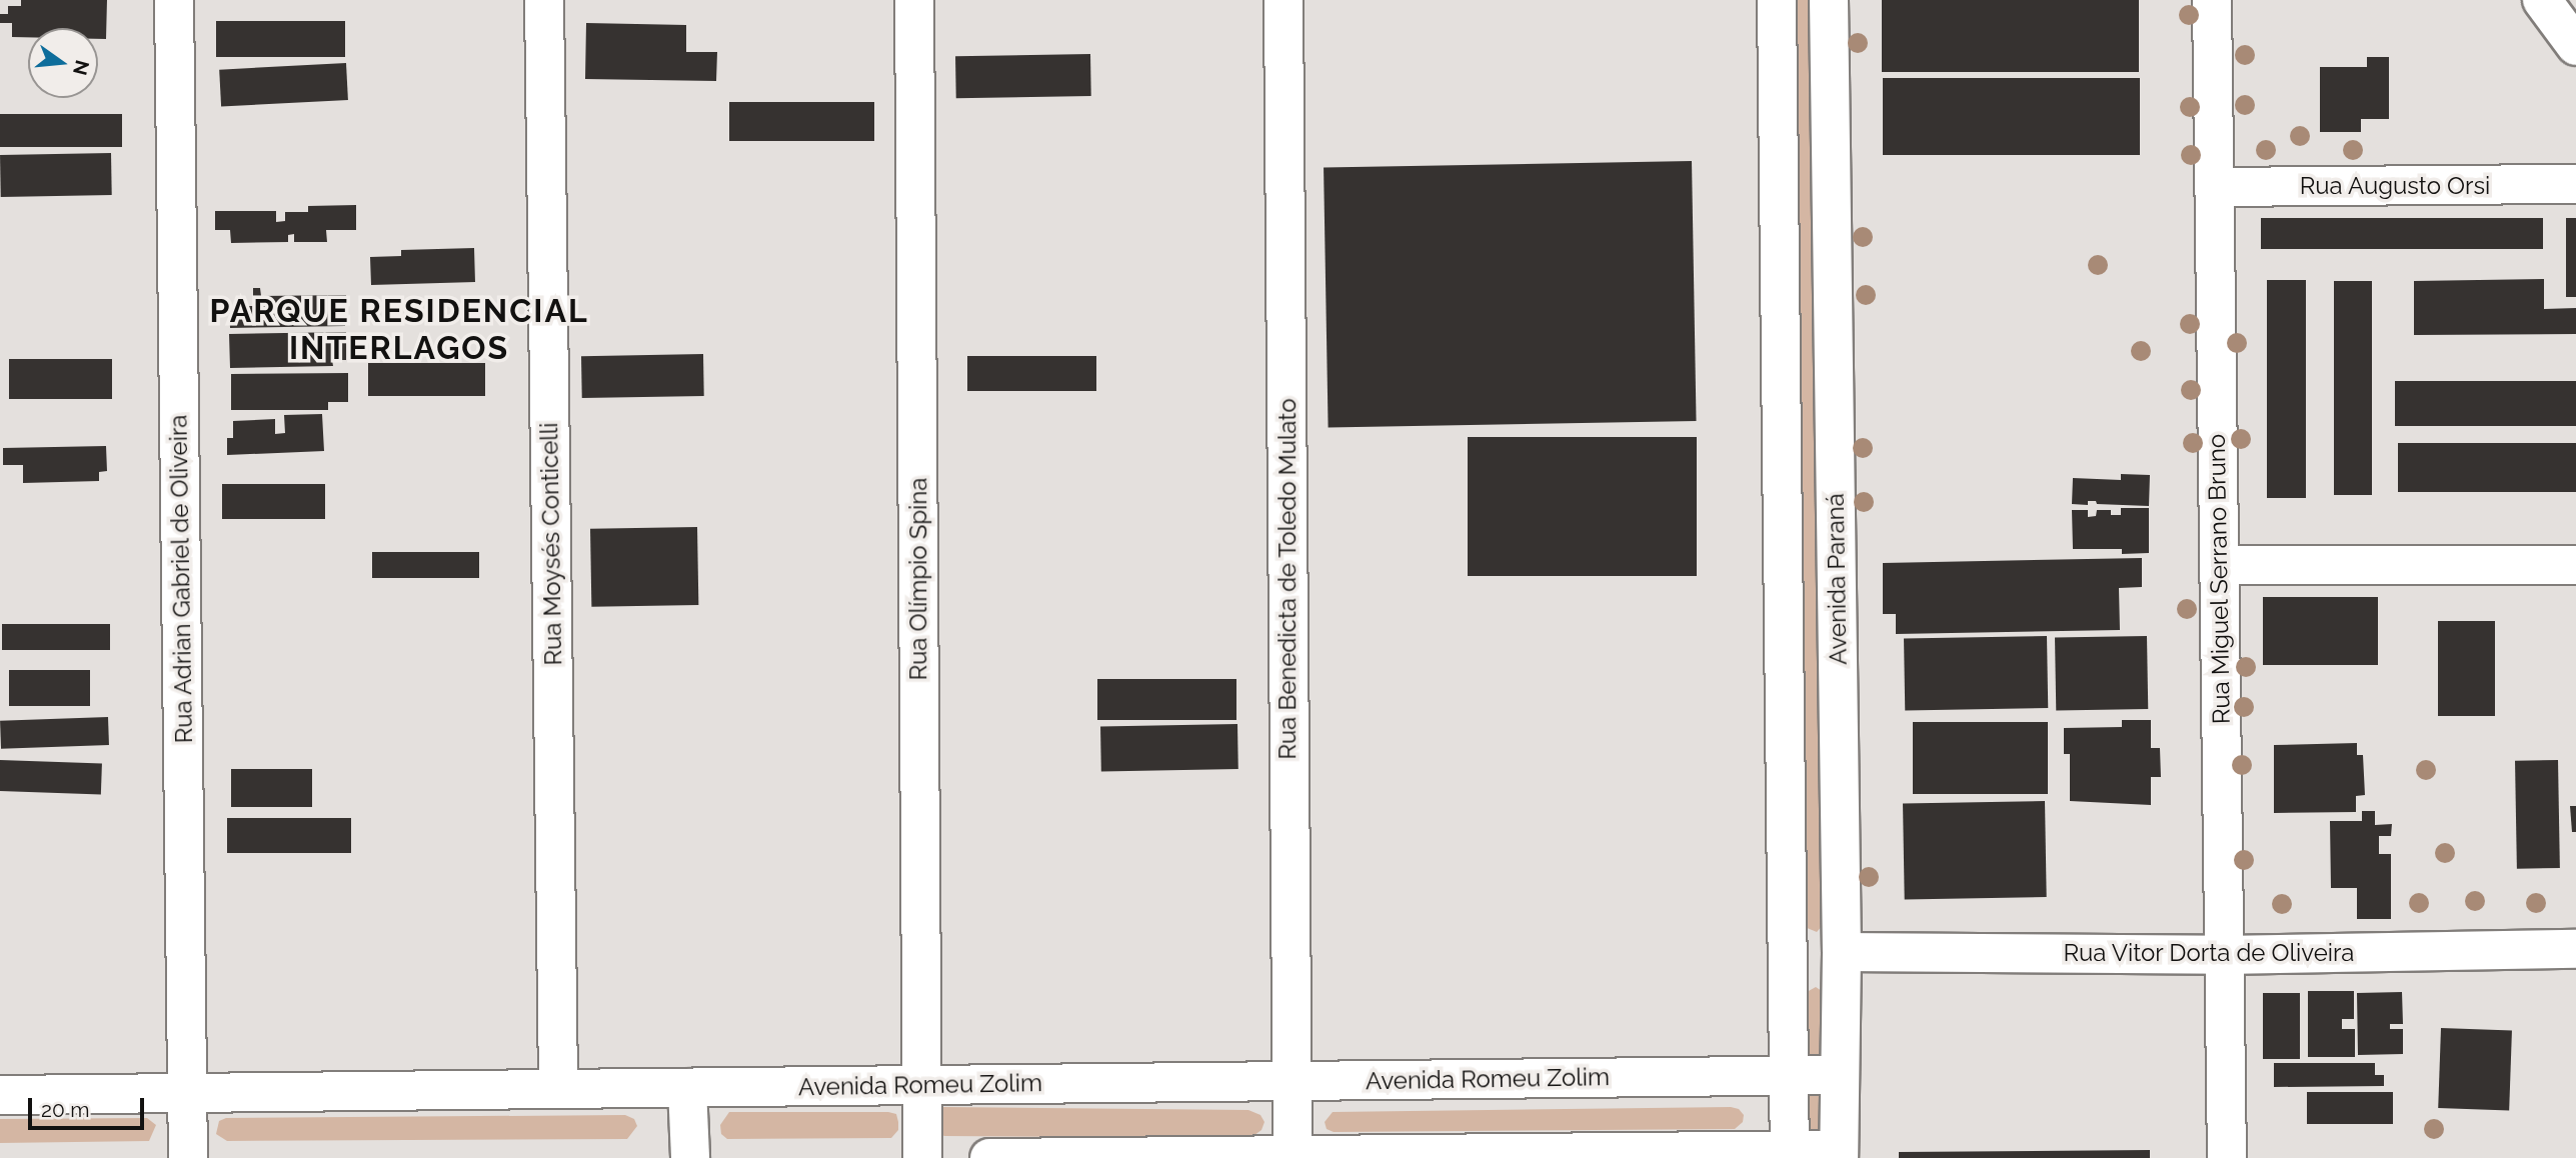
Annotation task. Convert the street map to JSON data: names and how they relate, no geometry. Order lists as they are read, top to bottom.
{
  "streets": {
    "street": [
      "Rua Augusto Orsi",
      "Rua Moysés Conticelli",
      "Rua Adrian Gabriel de Oliveira",
      "Rua Olímpio Spina",
      "Rua Benedicta de Toledo Mulato",
      "Avenida Paraná",
      "Rua Miguel Serrano Bruno",
      "Rua Vitor Dorta de Oliveira",
      "Avenida Romeu Zolim"
    ]
  },
  "crossings": [
    ["Rua Augusto Orsi", "Rua Miguel Serrano Bruno"],
    ["Rua Moysés Conticelli", "Avenida Romeu Zolim"],
    ["Rua Adrian Gabriel de Oliveira", "Avenida Romeu Zolim"],
    ["Rua Olímpio Spina", "Avenida Romeu Zolim"],
    ["Rua Benedicta de Toledo Mulato", "Avenida Romeu Zolim"],
    ["Avenida Paraná", "Rua Vitor Dorta de Oliveira"],
    ["Avenida Paraná", "Avenida Romeu Zolim"],
    ["Rua Miguel Serrano Bruno", "Rua Vitor Dorta de Oliveira"]
  ],
  "districts": ["PARQUE RESIDENCIAL INTERLAGOS"],
  "scale_bar": "20 m",
  "north": "right"
}
